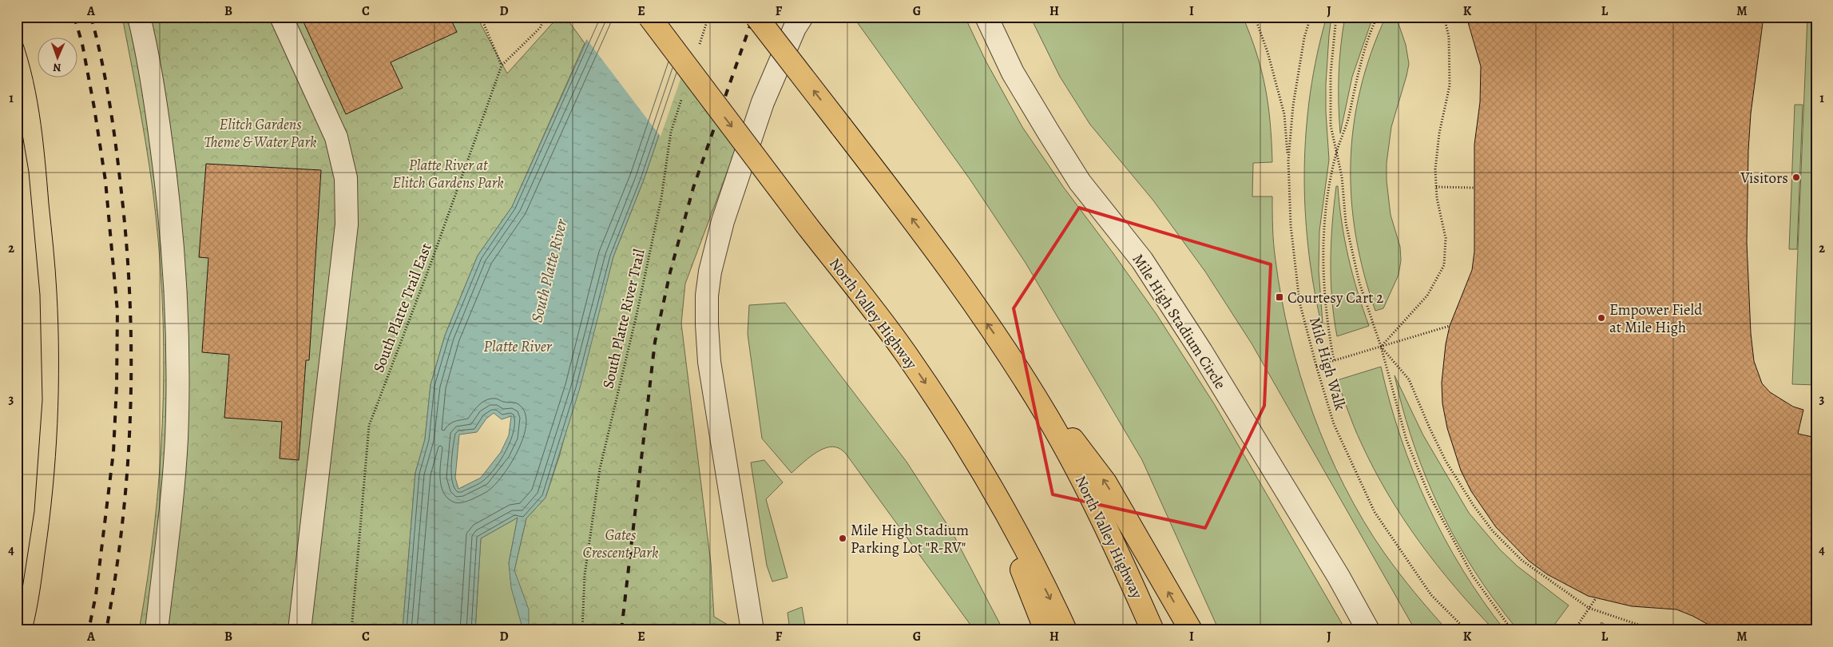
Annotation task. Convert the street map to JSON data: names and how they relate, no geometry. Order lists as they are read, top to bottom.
{
  "streets": {
    "highway": ["North Valley Highway"],
    "street": ["Mile High Stadium Circle"],
    "path": ["South Platte Trail East", "South Platte River Trail", "Mile High Walk"]
  },
  "water": ["South Platte River", "Platte River"],
  "parks": ["Elitch Gardens Theme & Water Park", "Platte River at Elitch Gardens Park", "Gates Crescent Park"],
  "places": {
    "other": ["Visitors", "Empower Field at Mile High", "Mile High Stadium Parking Lot \"R-RV\""],
    "transit": ["Courtesy Cart 2"]
  },
  "north": "bottom",
  "grid": {
    "columns": [
      "A",
      "B",
      "C",
      "D",
      "E",
      "F",
      "G",
      "H",
      "I",
      "J",
      "K",
      "L",
      "M"
    ],
    "rows": [
      "1",
      "2",
      "3",
      "4"
    ]
  }
}
